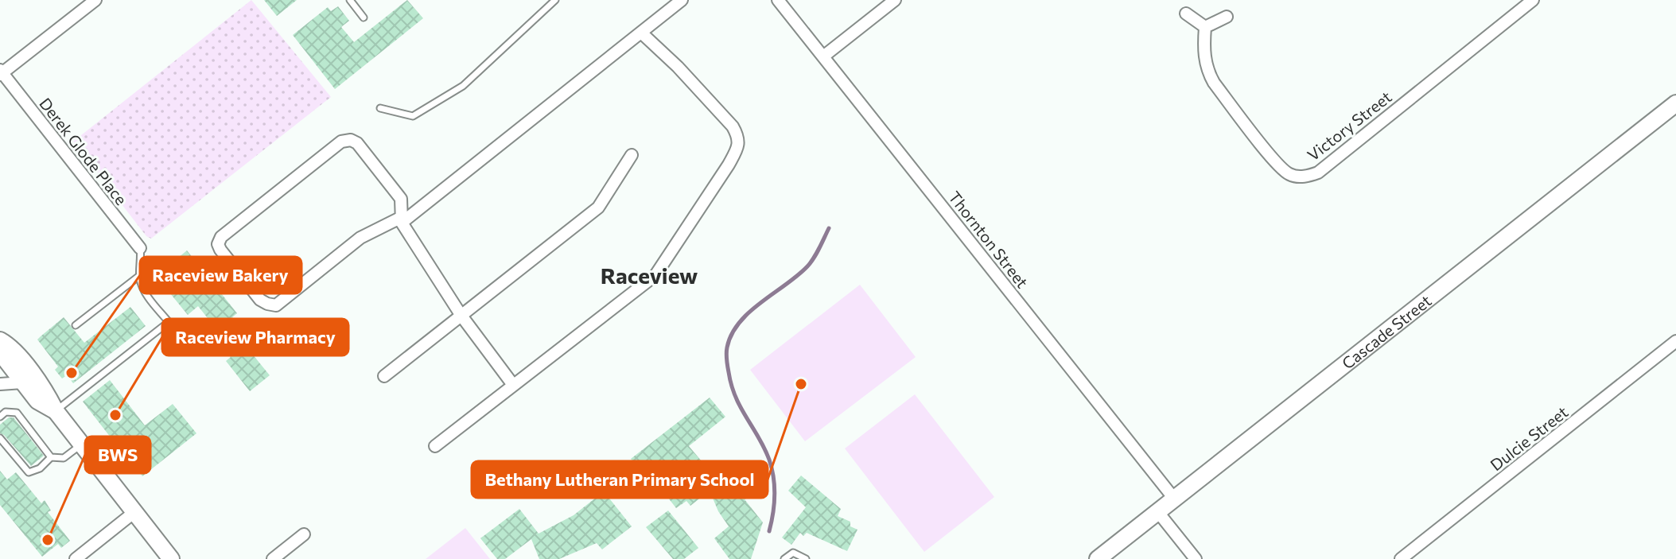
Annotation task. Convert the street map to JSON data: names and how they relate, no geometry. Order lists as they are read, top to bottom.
{
  "streets": {
    "main road": ["Cascade Street"],
    "street": [
      "Victory Street",
      "Derek Glode Place",
      "Thornton Street",
      "Dulcie Street"
    ]
  },
  "crossings": [
    ["Thornton Street", "Cascade Street"]
  ],
  "districts": ["Raceview"],
  "places": [
    "Raceview Bakery",
    "Bethany Lutheran Primary School",
    "Raceview Pharmacy",
    "BWS"
  ]
}
